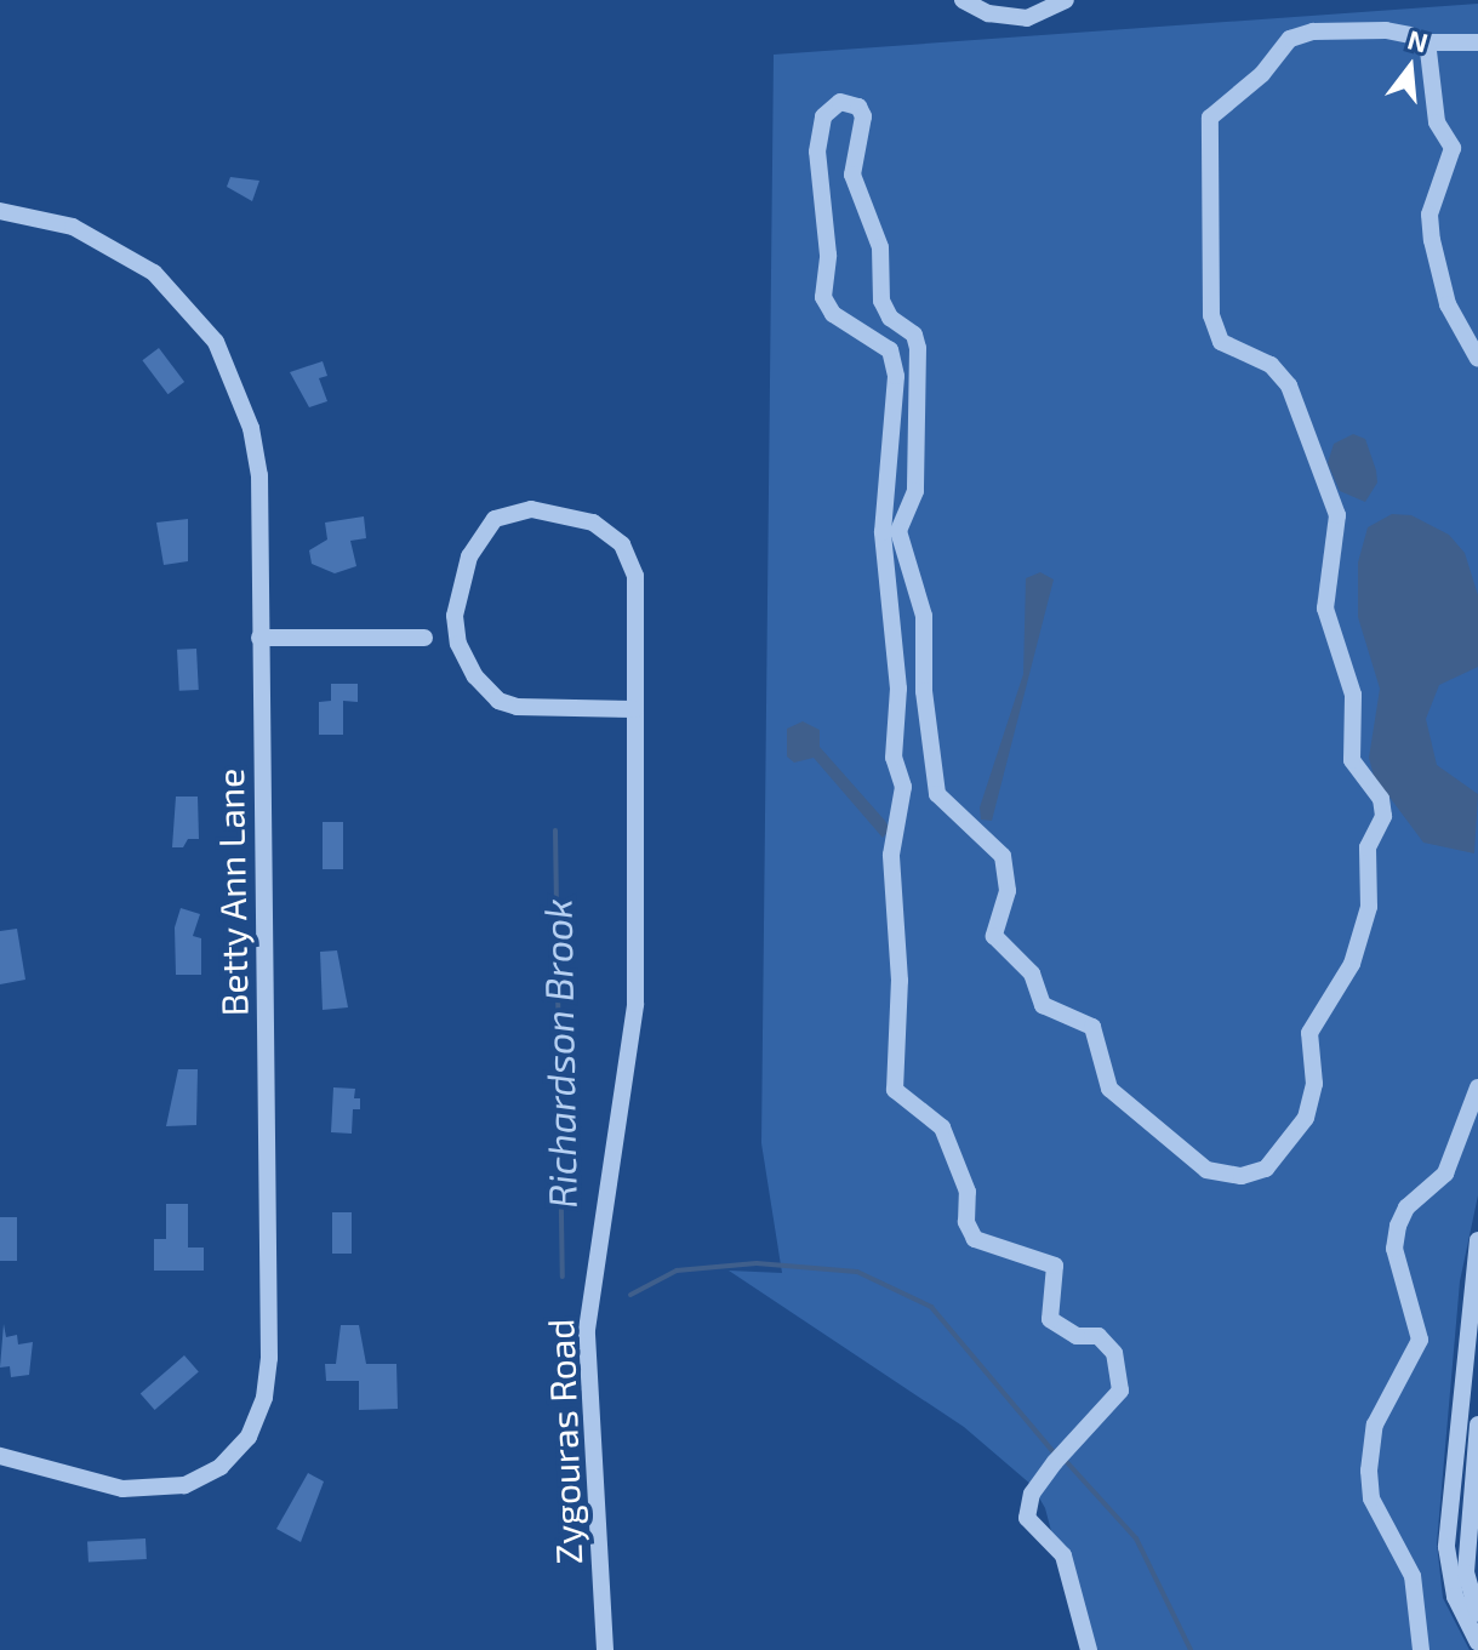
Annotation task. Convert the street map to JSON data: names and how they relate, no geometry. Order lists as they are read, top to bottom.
{
  "streets": {
    "street": ["Betty Ann Lane", "Zygouras Road"]
  },
  "water": ["Richardson Brook"],
  "north": "top"
}
